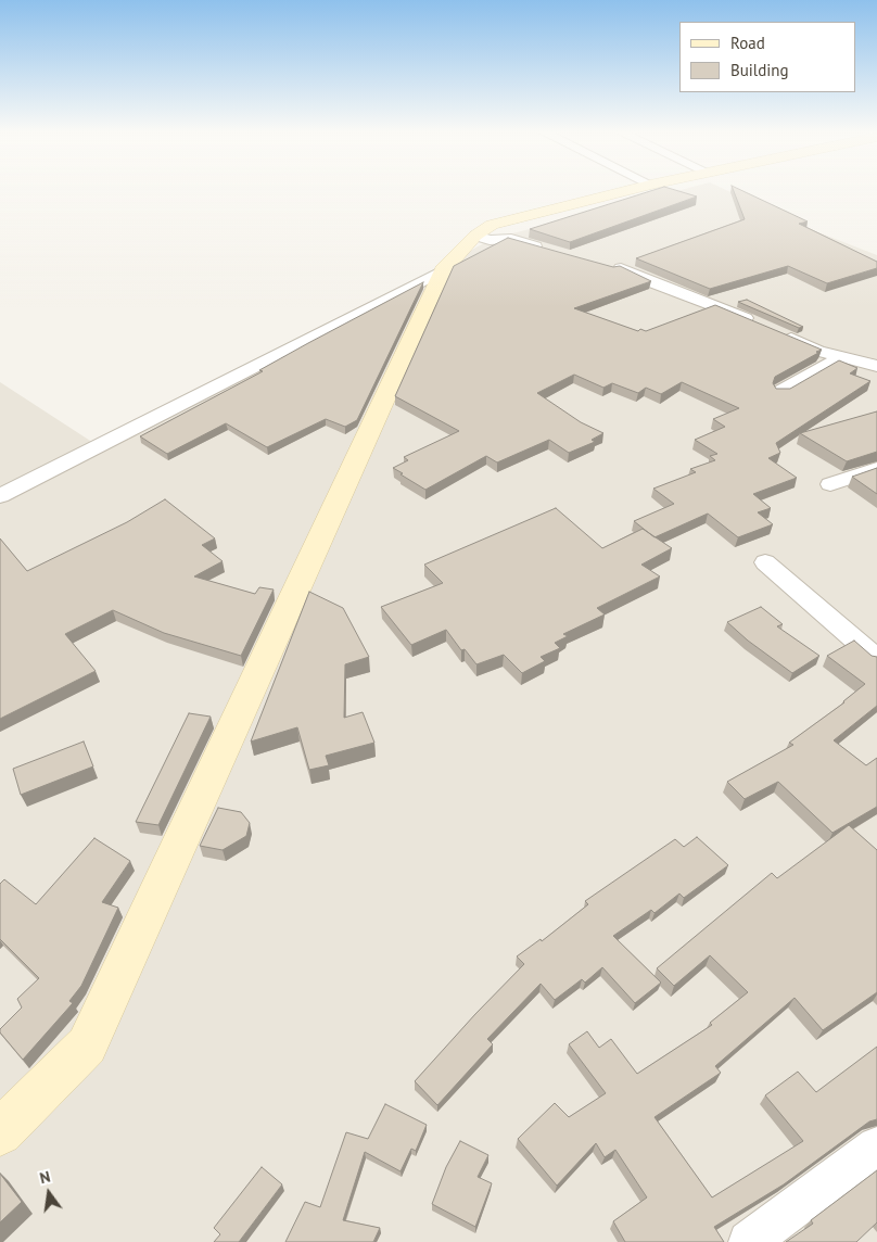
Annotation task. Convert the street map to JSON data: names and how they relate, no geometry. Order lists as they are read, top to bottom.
{
  "legend": ["Road", "Building"],
  "north": "top"
}
